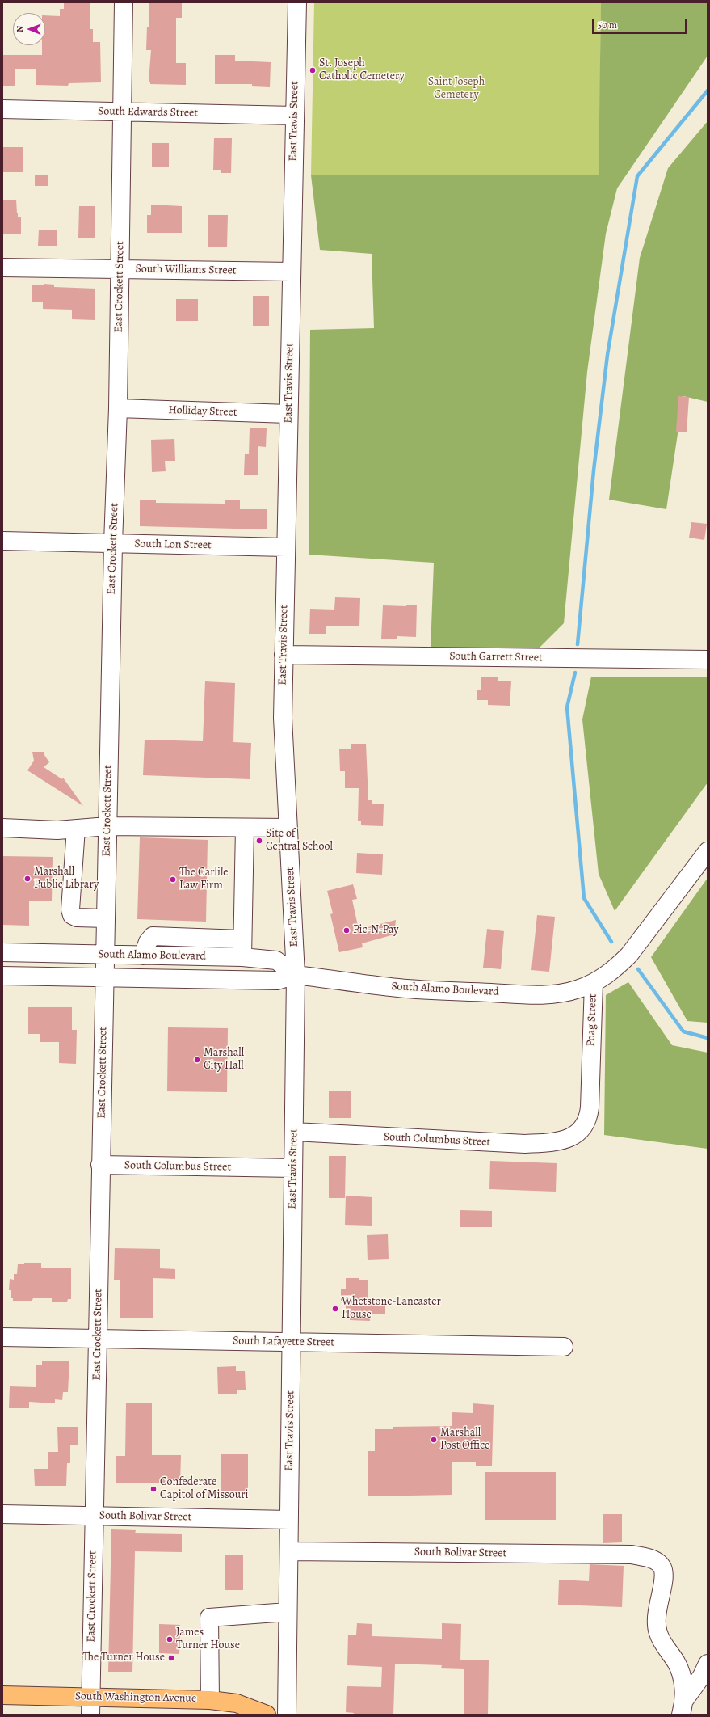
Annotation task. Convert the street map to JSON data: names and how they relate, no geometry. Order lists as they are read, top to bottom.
{
  "streets": {
    "main road": ["South Washington Avenue"],
    "street": [
      "South Edwards Street",
      "East Travis Street",
      "South Williams Street",
      "East Crockett Street",
      "Holliday Street",
      "South Lon Street",
      "South Garrett Street",
      "South Alamo Boulevard",
      "Poag Street",
      "South Columbus Street",
      "South Lafayette Street",
      "South Bolivar Street"
    ]
  },
  "crossings": [
    ["South Edwards Street", "East Travis Street"],
    ["South Edwards Street", "East Crockett Street"],
    ["East Travis Street", "South Williams Street"],
    ["East Travis Street", "Holliday Street"],
    ["East Travis Street", "South Lon Street"],
    ["East Travis Street", "South Garrett Street"],
    ["East Travis Street", "South Alamo Boulevard"],
    ["East Travis Street", "South Columbus Street"],
    ["East Travis Street", "South Lafayette Street"],
    ["East Travis Street", "South Bolivar Street"],
    ["South Williams Street", "East Crockett Street"],
    ["East Crockett Street", "Holliday Street"],
    ["East Crockett Street", "South Lon Street"],
    ["East Crockett Street", "South Alamo Boulevard"],
    ["East Crockett Street", "South Columbus Street"],
    ["East Crockett Street", "South Lafayette Street"],
    ["East Crockett Street", "South Bolivar Street"],
    ["East Crockett Street", "South Washington Avenue"],
    ["South Alamo Boulevard", "Poag Street"],
    ["Poag Street", "South Columbus Street"]
  ],
  "parks": ["Saint Joseph Cemetery"],
  "places": [
    "St. Joseph Catholic Cemetery",
    "Site of Central School",
    "Marshall Public Library",
    "The Carlile Law Firm",
    "Pic-N-Pay",
    "Marshall City Hall",
    "Whetstone-Lancaster House",
    "Marshall Post Office",
    "Confederate Capitol of Missouri",
    "James Turner House",
    "The Turner House"
  ],
  "scale_bar": "50 m",
  "north": "left"
}
